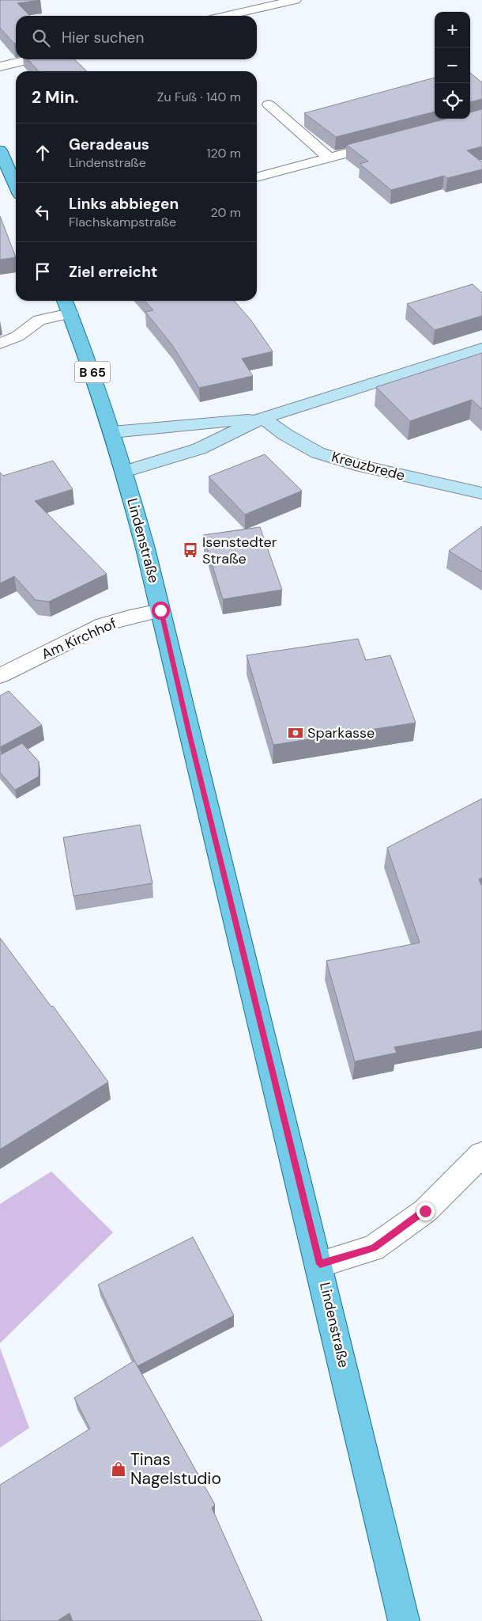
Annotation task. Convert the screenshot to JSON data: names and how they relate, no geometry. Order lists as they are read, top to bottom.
{
  "streets": {
    "main road": ["B 65", "Kreuzbrede", "Lindenstraße"],
    "street": ["Am Kirchhof"]
  },
  "crossings": [
    ["Lindenstraße", "Am Kirchhof"]
  ],
  "places": {
    "bus stop": ["Isenstedter Straße"],
    "bank": ["Sparkasse"],
    "shop": ["Tinas Nagelstudio"]
  },
  "page": {
    "map_buttons": ["+", "−"],
    "search": "Hier suchen",
    "heading": ["2 Min.", "Zu Fuß · 140 m"],
    "list": [
      ["Geradeaus", "Lindenstraße", "120 m"],
      ["Links abbiegen", "Flachskampstraße", "20 m"],
      "Ziel erreicht"
    ]
  }
}
